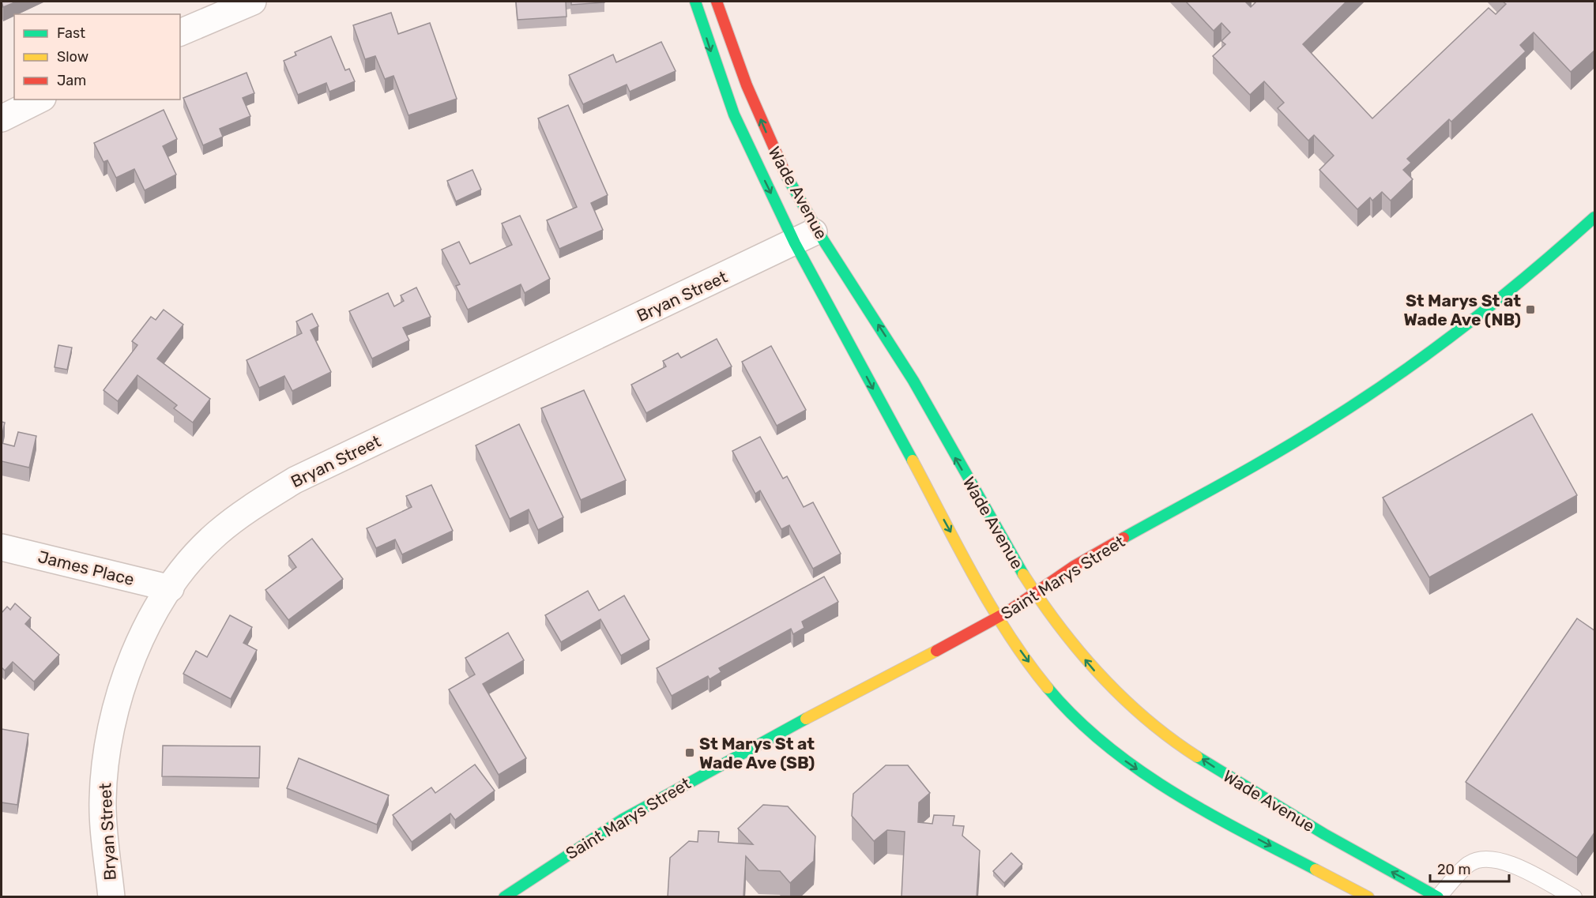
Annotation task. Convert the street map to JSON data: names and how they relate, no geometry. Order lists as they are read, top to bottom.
{
  "streets": {
    "main road": ["Wade Avenue", "Saint Marys Street"],
    "street": ["Bryan Street", "James Place"]
  },
  "crossings": [
    ["Wade Avenue", "Bryan Street"],
    ["Wade Avenue", "Saint Marys Street"],
    ["Bryan Street", "James Place"]
  ],
  "places": {
    "transit": ["St Marys St at Wade Ave (NB)", "St Marys St at Wade Ave (SB)"]
  },
  "legend": ["Fast", "Slow", "Jam"],
  "scale_bar": "20 m"
}
